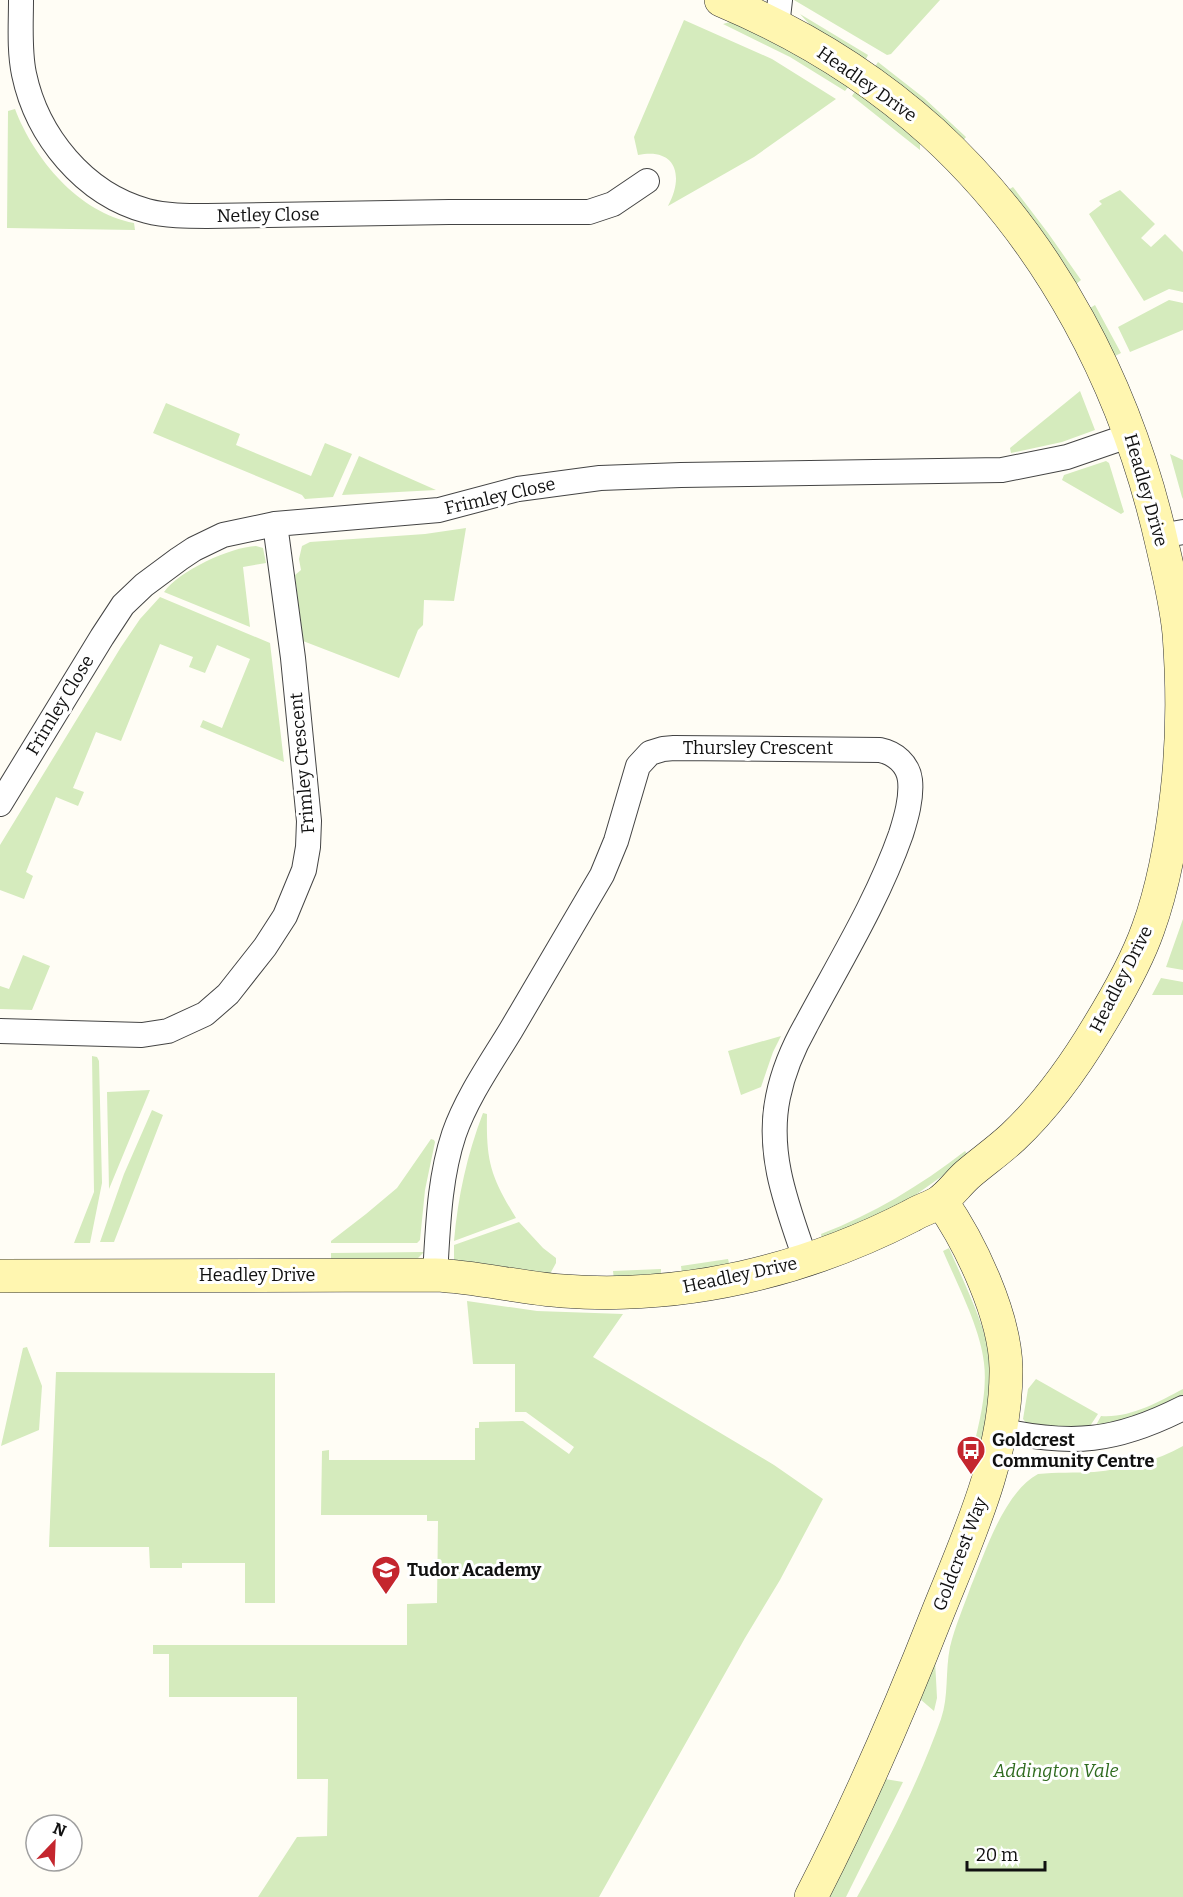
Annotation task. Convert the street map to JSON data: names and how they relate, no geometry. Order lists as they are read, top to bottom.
{
  "streets": {
    "street": [
      "Headley Drive",
      "Netley Close",
      "Frimley Close",
      "Thursley Crescent",
      "Frimley Crescent",
      "Goldcrest Way"
    ]
  },
  "crossings": [
    ["Headley Drive", "Frimley Close"],
    ["Headley Drive", "Thursley Crescent"],
    ["Headley Drive", "Goldcrest Way"],
    ["Frimley Close", "Frimley Crescent"]
  ],
  "parks": ["Addington Vale"],
  "places": {
    "bus stop": ["Goldcrest Community Centre"],
    "school or university": ["Tudor Academy"]
  },
  "scale_bar": "20 m",
  "north": "top right"
}
